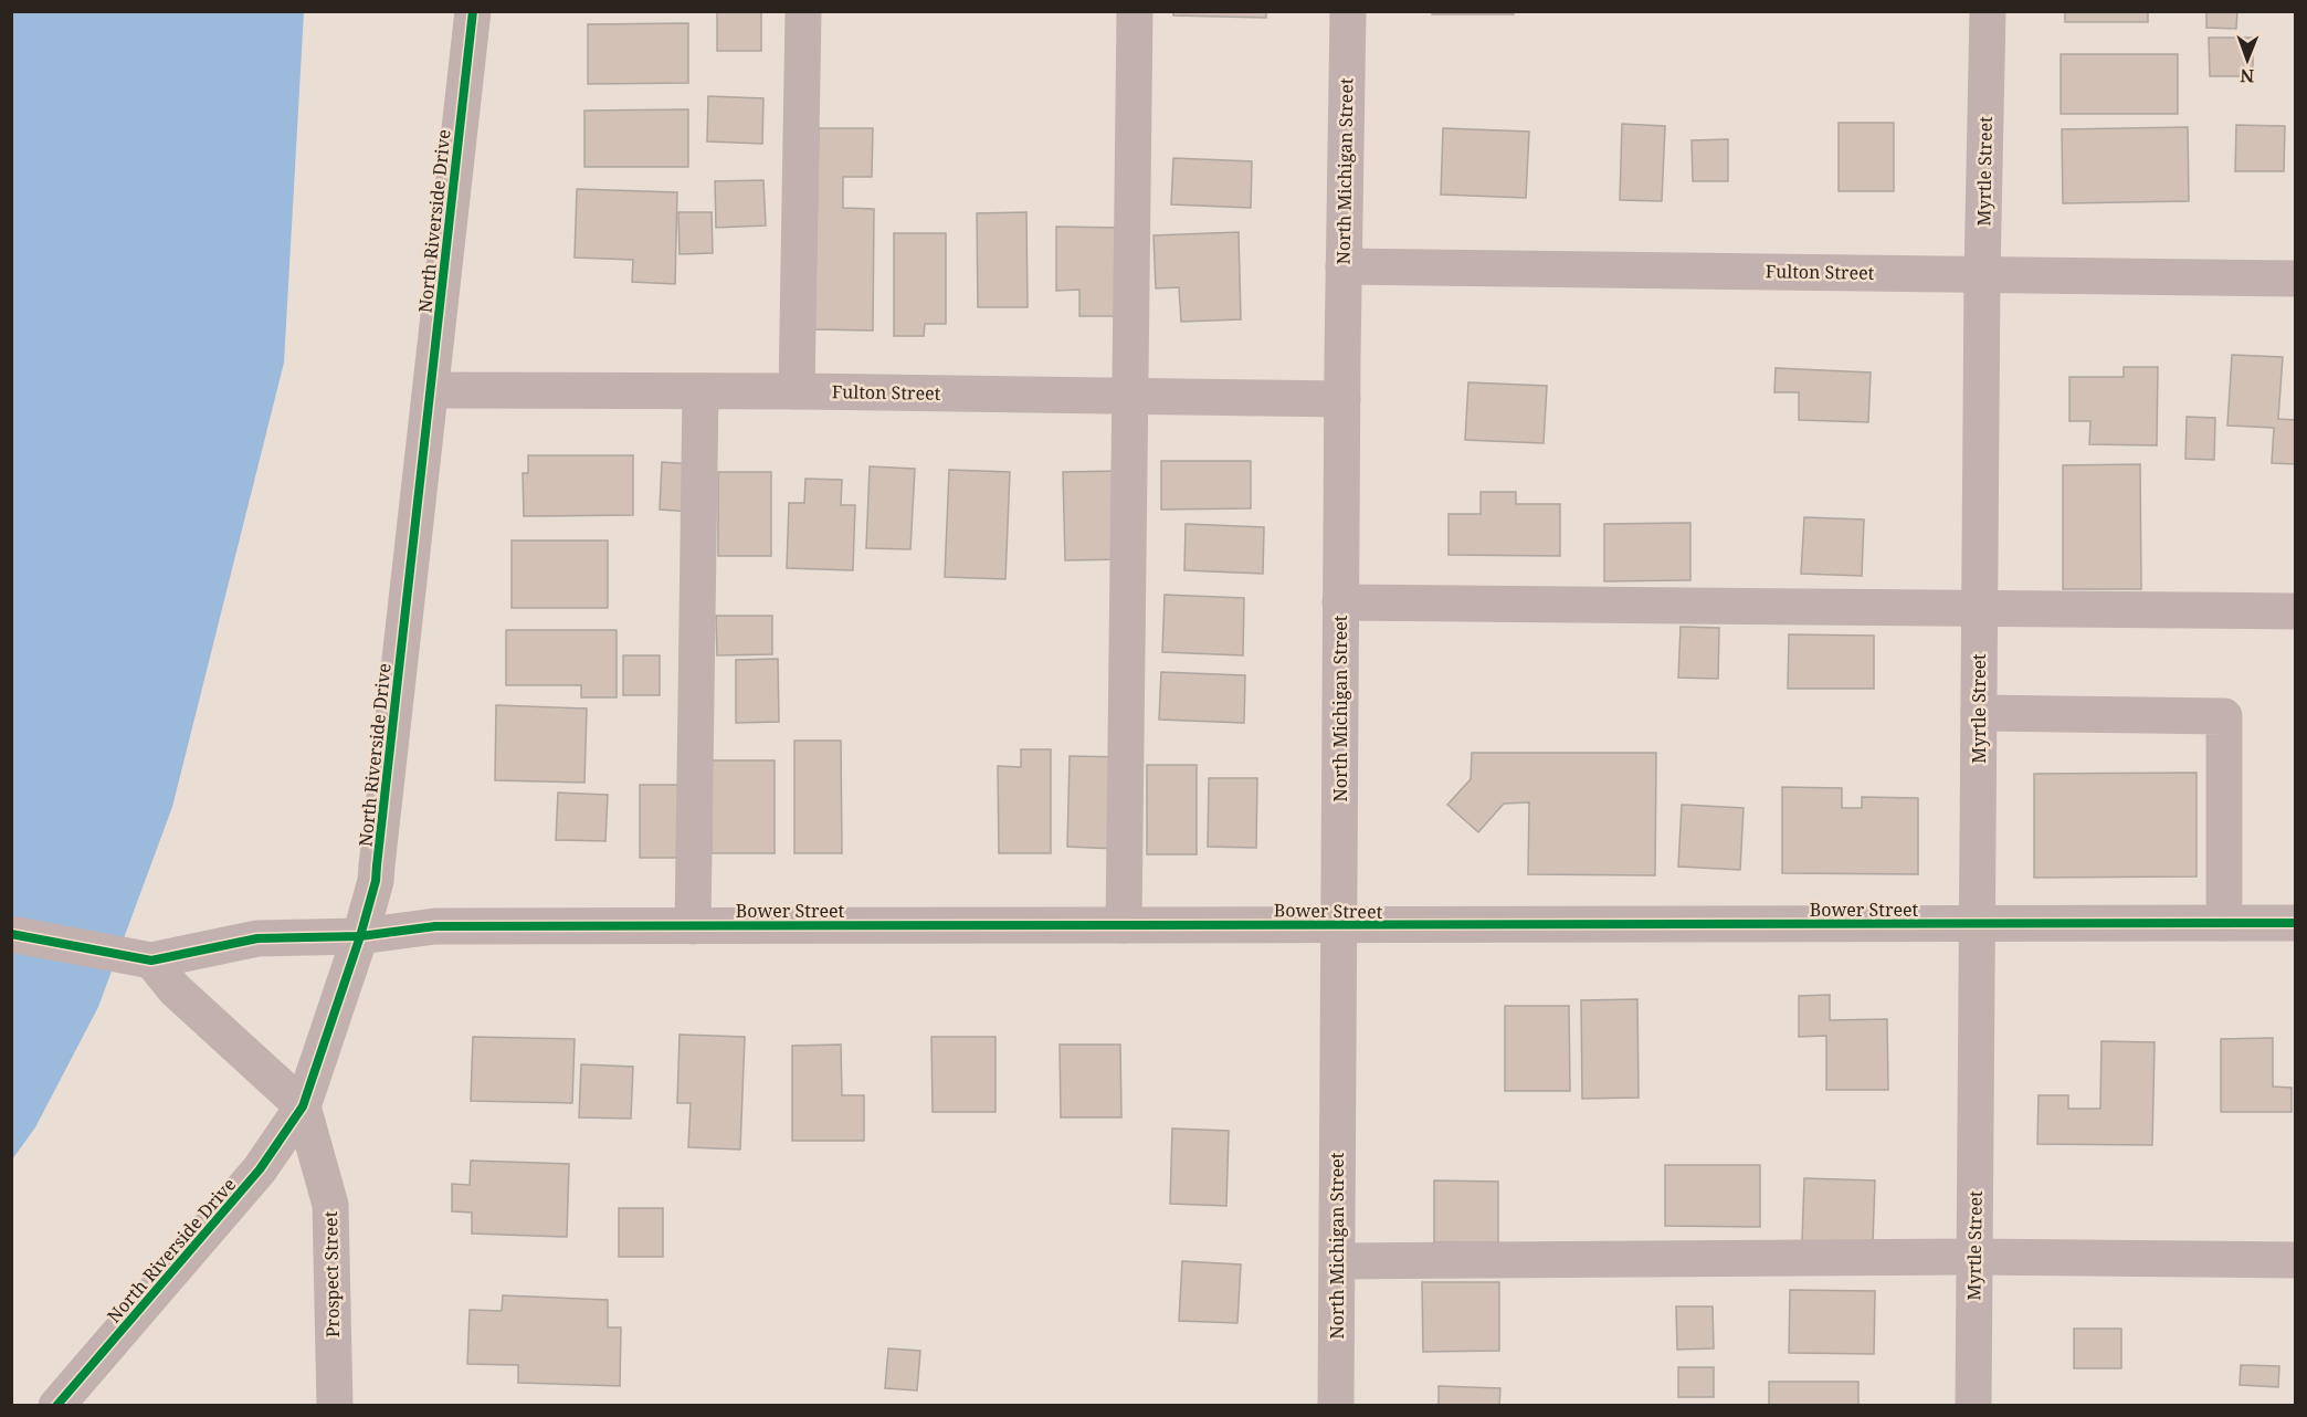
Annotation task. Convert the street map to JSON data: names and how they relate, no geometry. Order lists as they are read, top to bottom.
{
  "streets": {
    "street": [
      "North Michigan Street",
      "Myrtle Street",
      "North Riverside Drive",
      "Fulton Street",
      "Bower Street",
      "Prospect Street"
    ]
  },
  "crossings": [
    ["North Michigan Street", "Fulton Street"],
    ["North Michigan Street", "Bower Street"],
    ["Myrtle Street", "Fulton Street"],
    ["Myrtle Street", "Bower Street"],
    ["North Riverside Drive", "Fulton Street"],
    ["North Riverside Drive", "Bower Street"],
    ["North Riverside Drive", "Prospect Street"]
  ],
  "north": "bottom"
}
